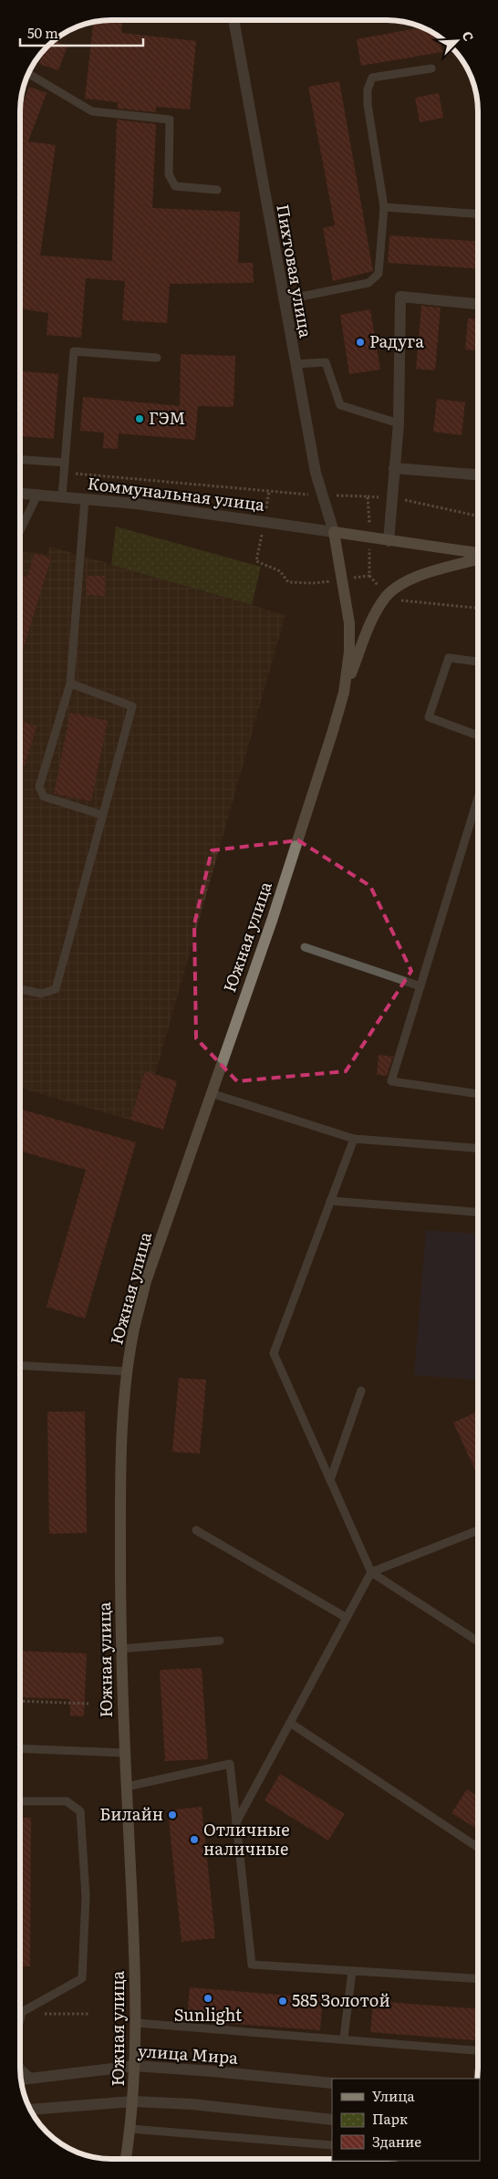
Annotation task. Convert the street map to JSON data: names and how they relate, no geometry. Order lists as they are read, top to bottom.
{
  "streets": {
    "main road": ["Южная улица"],
    "street": ["Пихтовая улица", "Коммунальная улица", "улица Мира"]
  },
  "crossings": [
    ["Пихтовая улица", "Коммунальная улица"],
    ["Пихтовая улица", "Южная улица"],
    ["Коммунальная улица", "Южная улица"],
    ["Южная улица", "улица Мира"]
  ],
  "places": [
    "Радуга",
    "ГЭМ",
    "Билайн",
    "Отличные наличные",
    "Sunlight",
    "585 Золотой"
  ],
  "legend": ["Улица", "Парк", "Здание"],
  "scale_bar": "50 m",
  "north": "top right"
}
